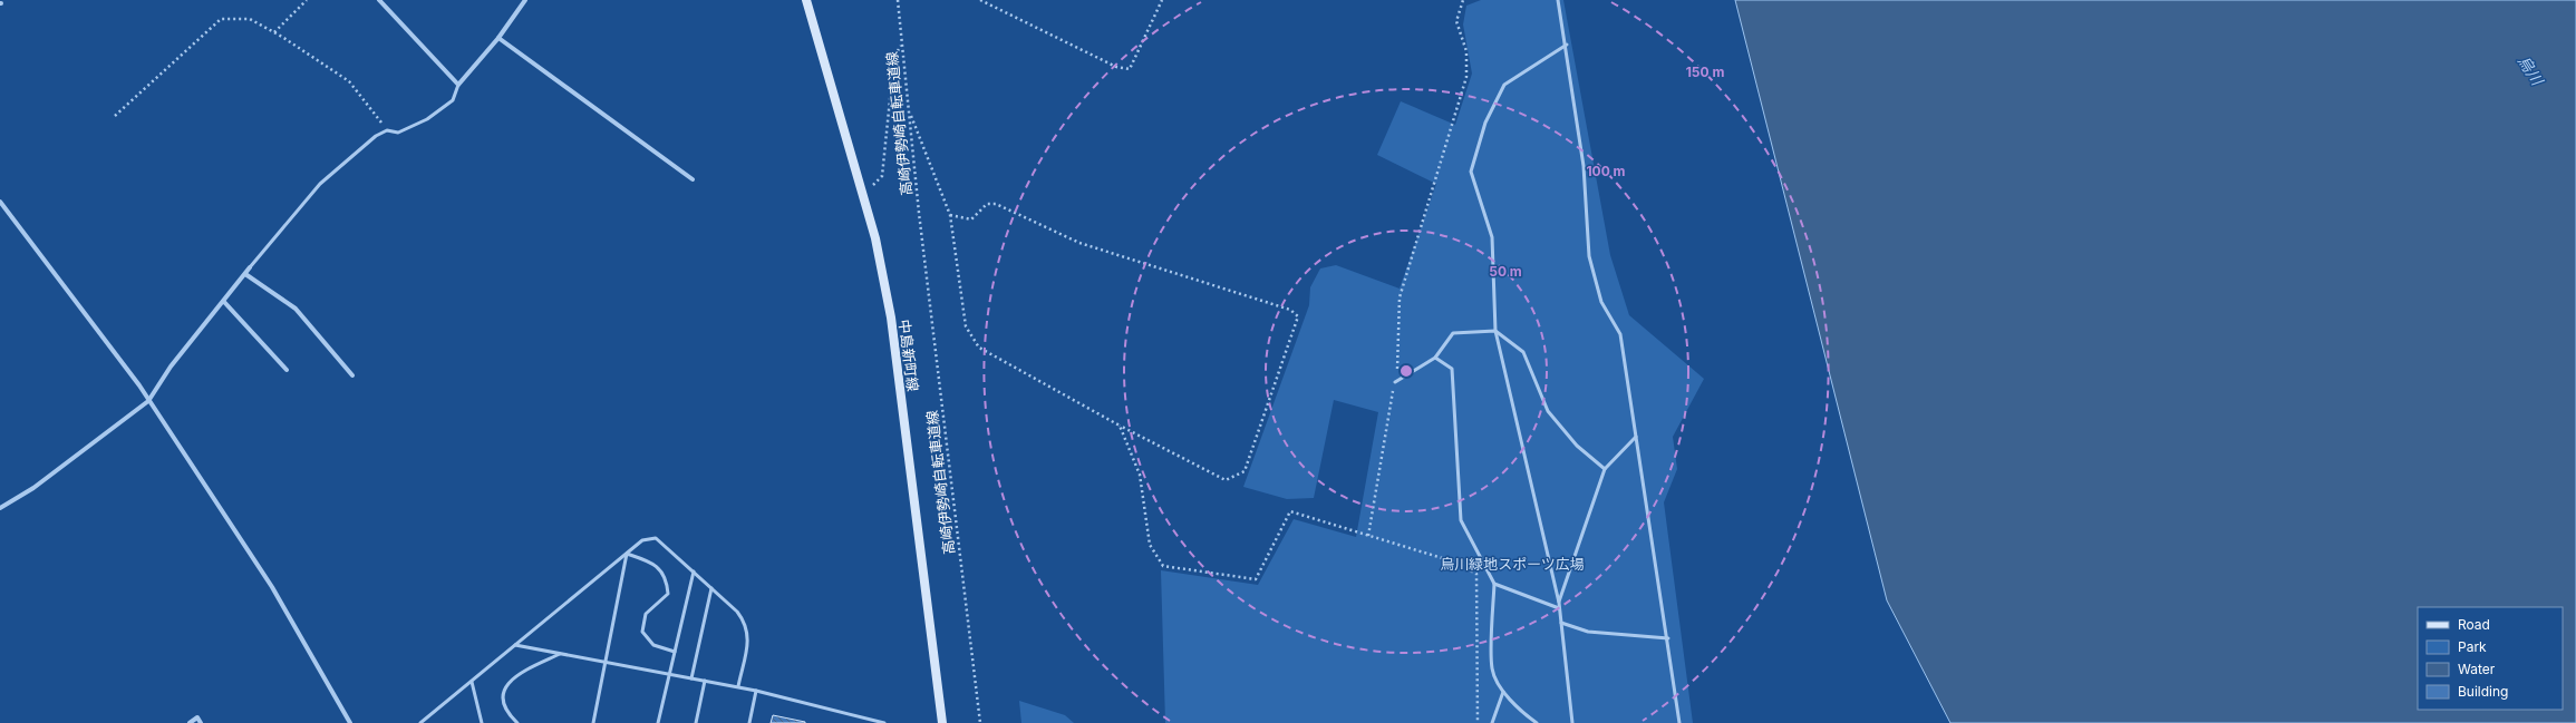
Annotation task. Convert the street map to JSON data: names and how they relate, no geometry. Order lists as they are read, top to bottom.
{
  "streets": {
    "main road": ["中島新町線"],
    "path": ["高崎伊勢崎自転車道線"]
  },
  "water": ["烏川"],
  "parks": ["烏川緑地スポーツ広場"],
  "legend": [
    "Road",
    "Park",
    "Water",
    "Building"
  ],
  "rings": ["150 m", "100 m", "50 m"]
}
